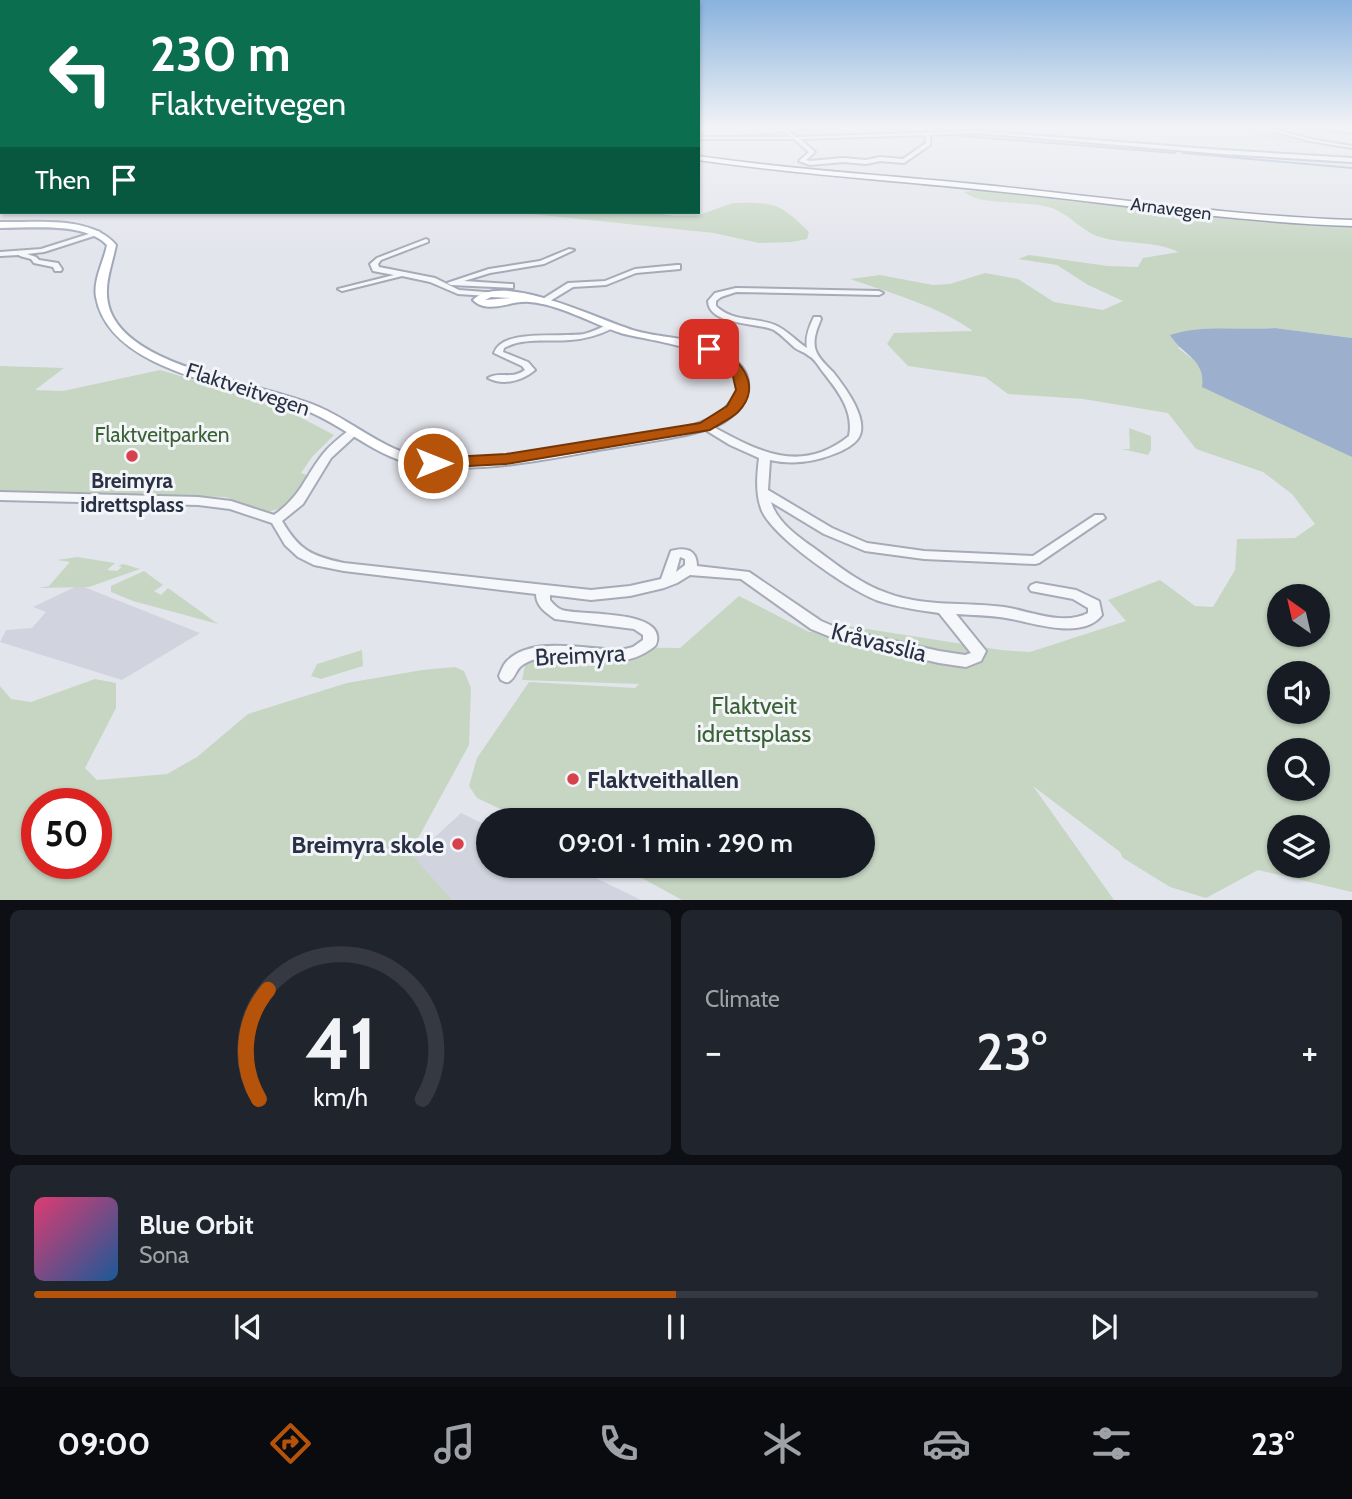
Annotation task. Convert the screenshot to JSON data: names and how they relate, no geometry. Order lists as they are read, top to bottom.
{
  "streets": {
    "highway": ["Arnavegen"],
    "main road": ["Flaktveitvegen"],
    "street": ["Kråvasslia", "Breimyra"]
  },
  "parks": ["Flaktveitparken", "Flaktveit idrettsplass"],
  "places": ["Breimyra idrettsplass", "Flaktveithallen", "Breimyra skole"],
  "north": "top left",
  "page": {
    "turn": ["230 m", "Flaktveitvegen"],
    "then": "Then",
    "limit": "50",
    "trip": "09:01 · 1 min · 290 m",
    "tile": "Climate",
    "heat": ["−", "23°", "+"],
    "song": ["Blue Orbit", "Sona"],
    "tabs": ["09:00", "23°"],
    "gauge": ["41", "km/h"]
  }
}
